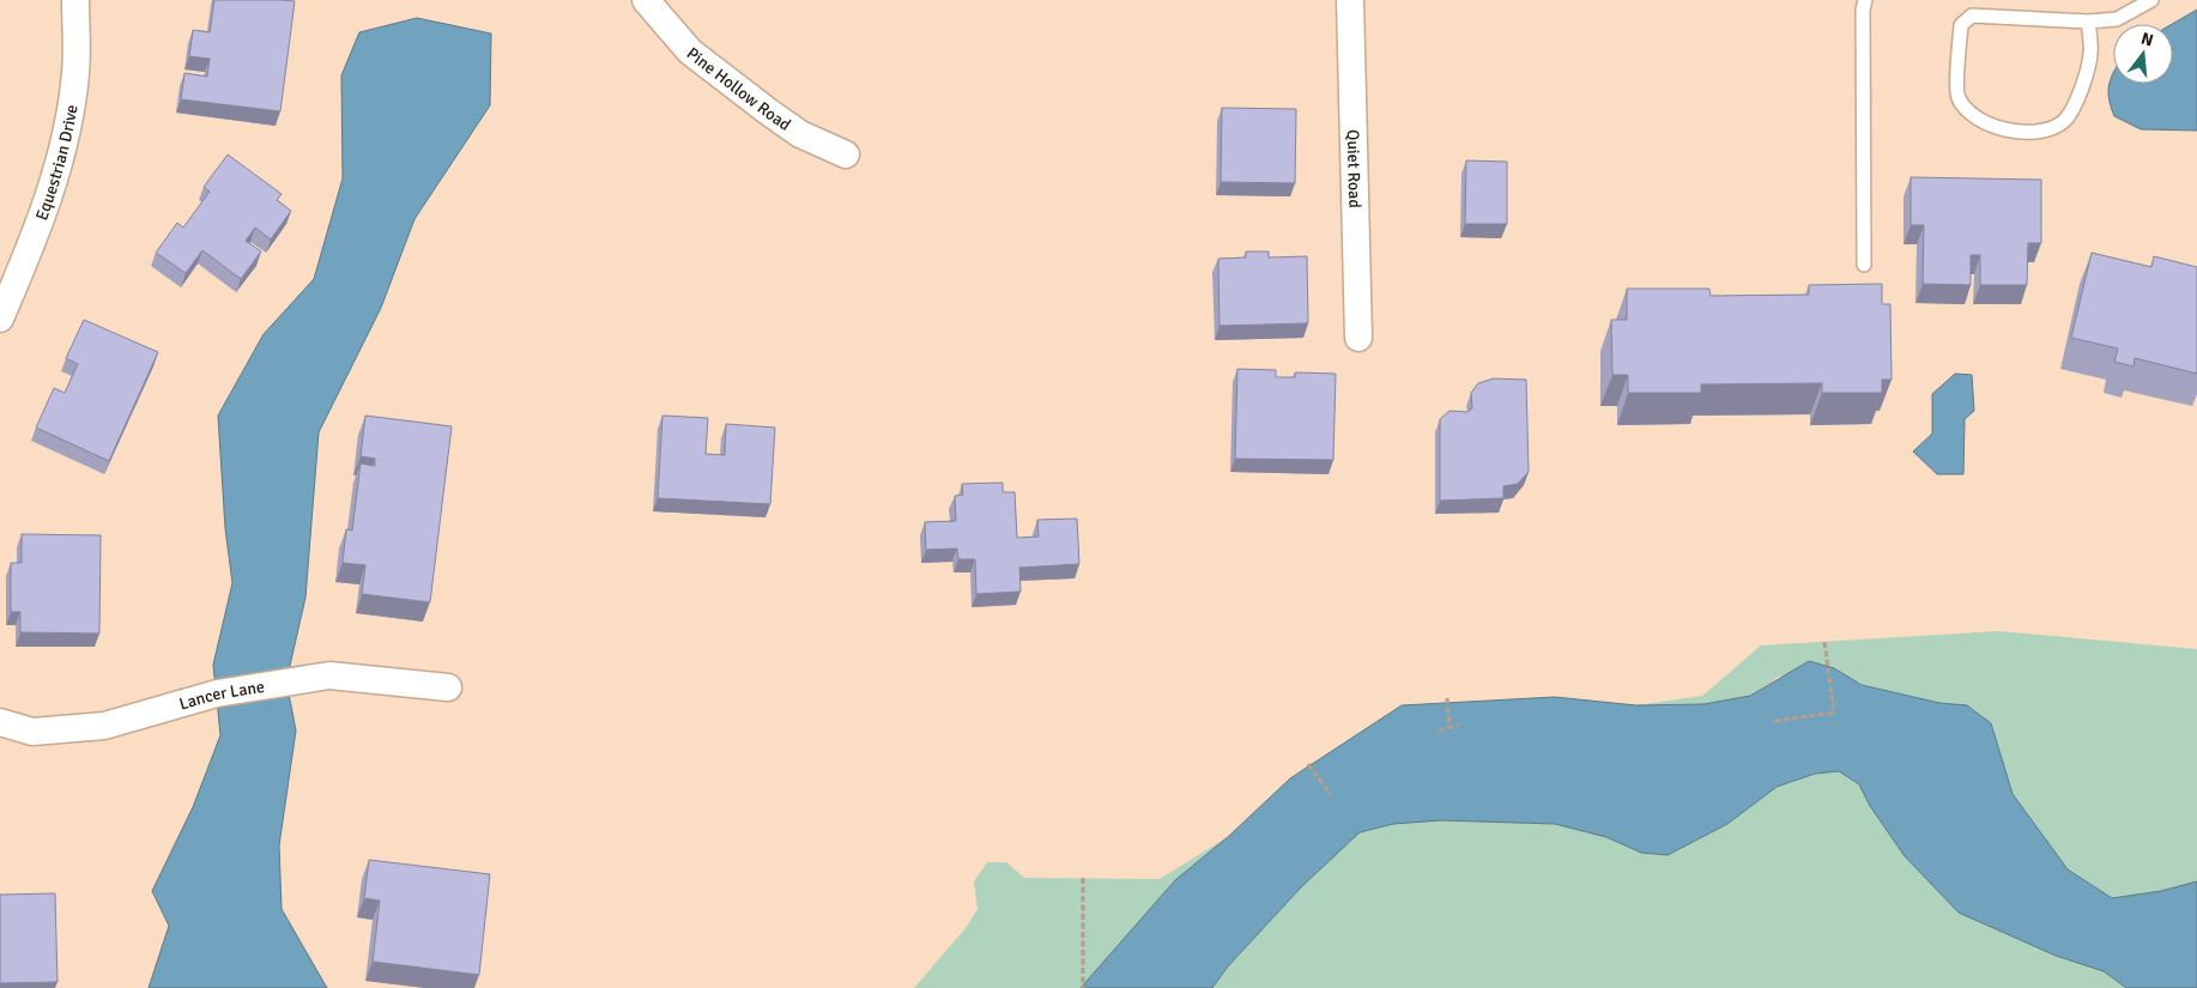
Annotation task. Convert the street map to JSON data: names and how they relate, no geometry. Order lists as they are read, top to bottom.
{
  "streets": {
    "street": [
      "Pine Hollow Road",
      "Equestrian Drive",
      "Quiet Road",
      "Lancer Lane"
    ]
  },
  "north": "top"
}
